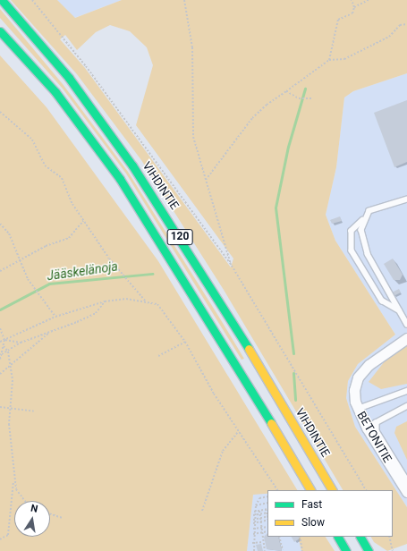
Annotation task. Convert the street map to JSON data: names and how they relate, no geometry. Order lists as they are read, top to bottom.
{
  "streets": {
    "main road": ["VIHDINTIE", "120"],
    "street": ["BETONITIE"]
  },
  "water": ["Jääskelänoja"],
  "legend": ["Fast", "Slow"],
  "north": "top"
}
